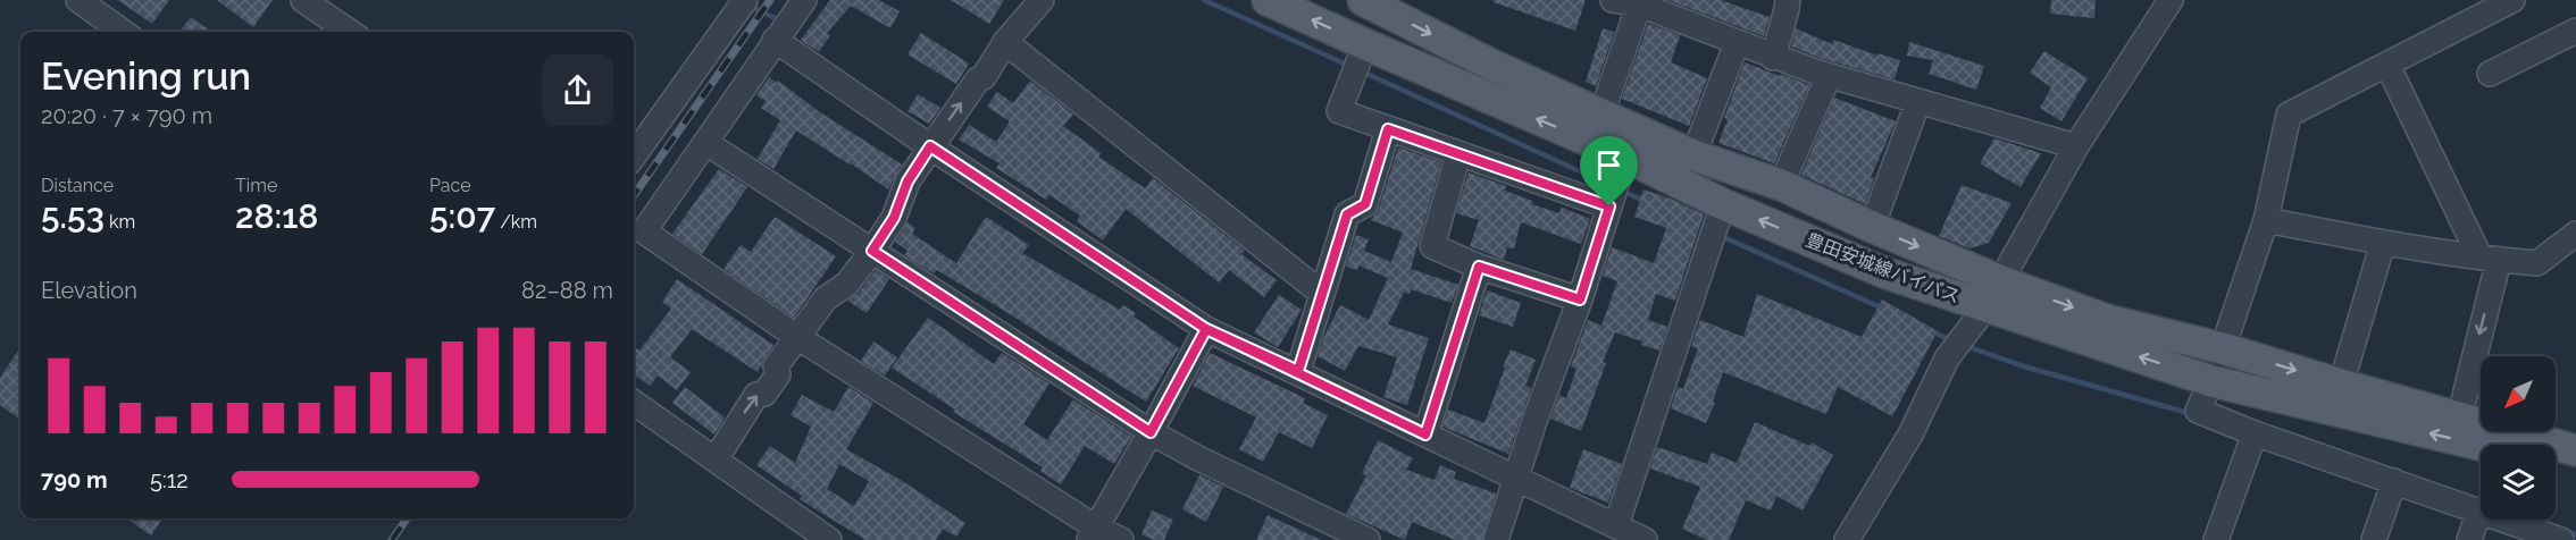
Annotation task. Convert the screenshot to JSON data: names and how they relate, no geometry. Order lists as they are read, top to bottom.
{
  "streets": {
    "main road": ["豊田安城線バイパス"]
  },
  "north": "bottom left",
  "page": {
    "heading": ["Evening run", "20:20 · 7 × 790 m"],
    "stats": [
      ["Distance", "5.53 km"],
      ["Time", "28:18"],
      ["Pace", "5:07 /km"]
    ],
    "chart": ["Elevation", "82–88 m"],
    "list": [
      {
        "name": "790 m",
        "note": "5:12"
      }
    ]
  }
}
